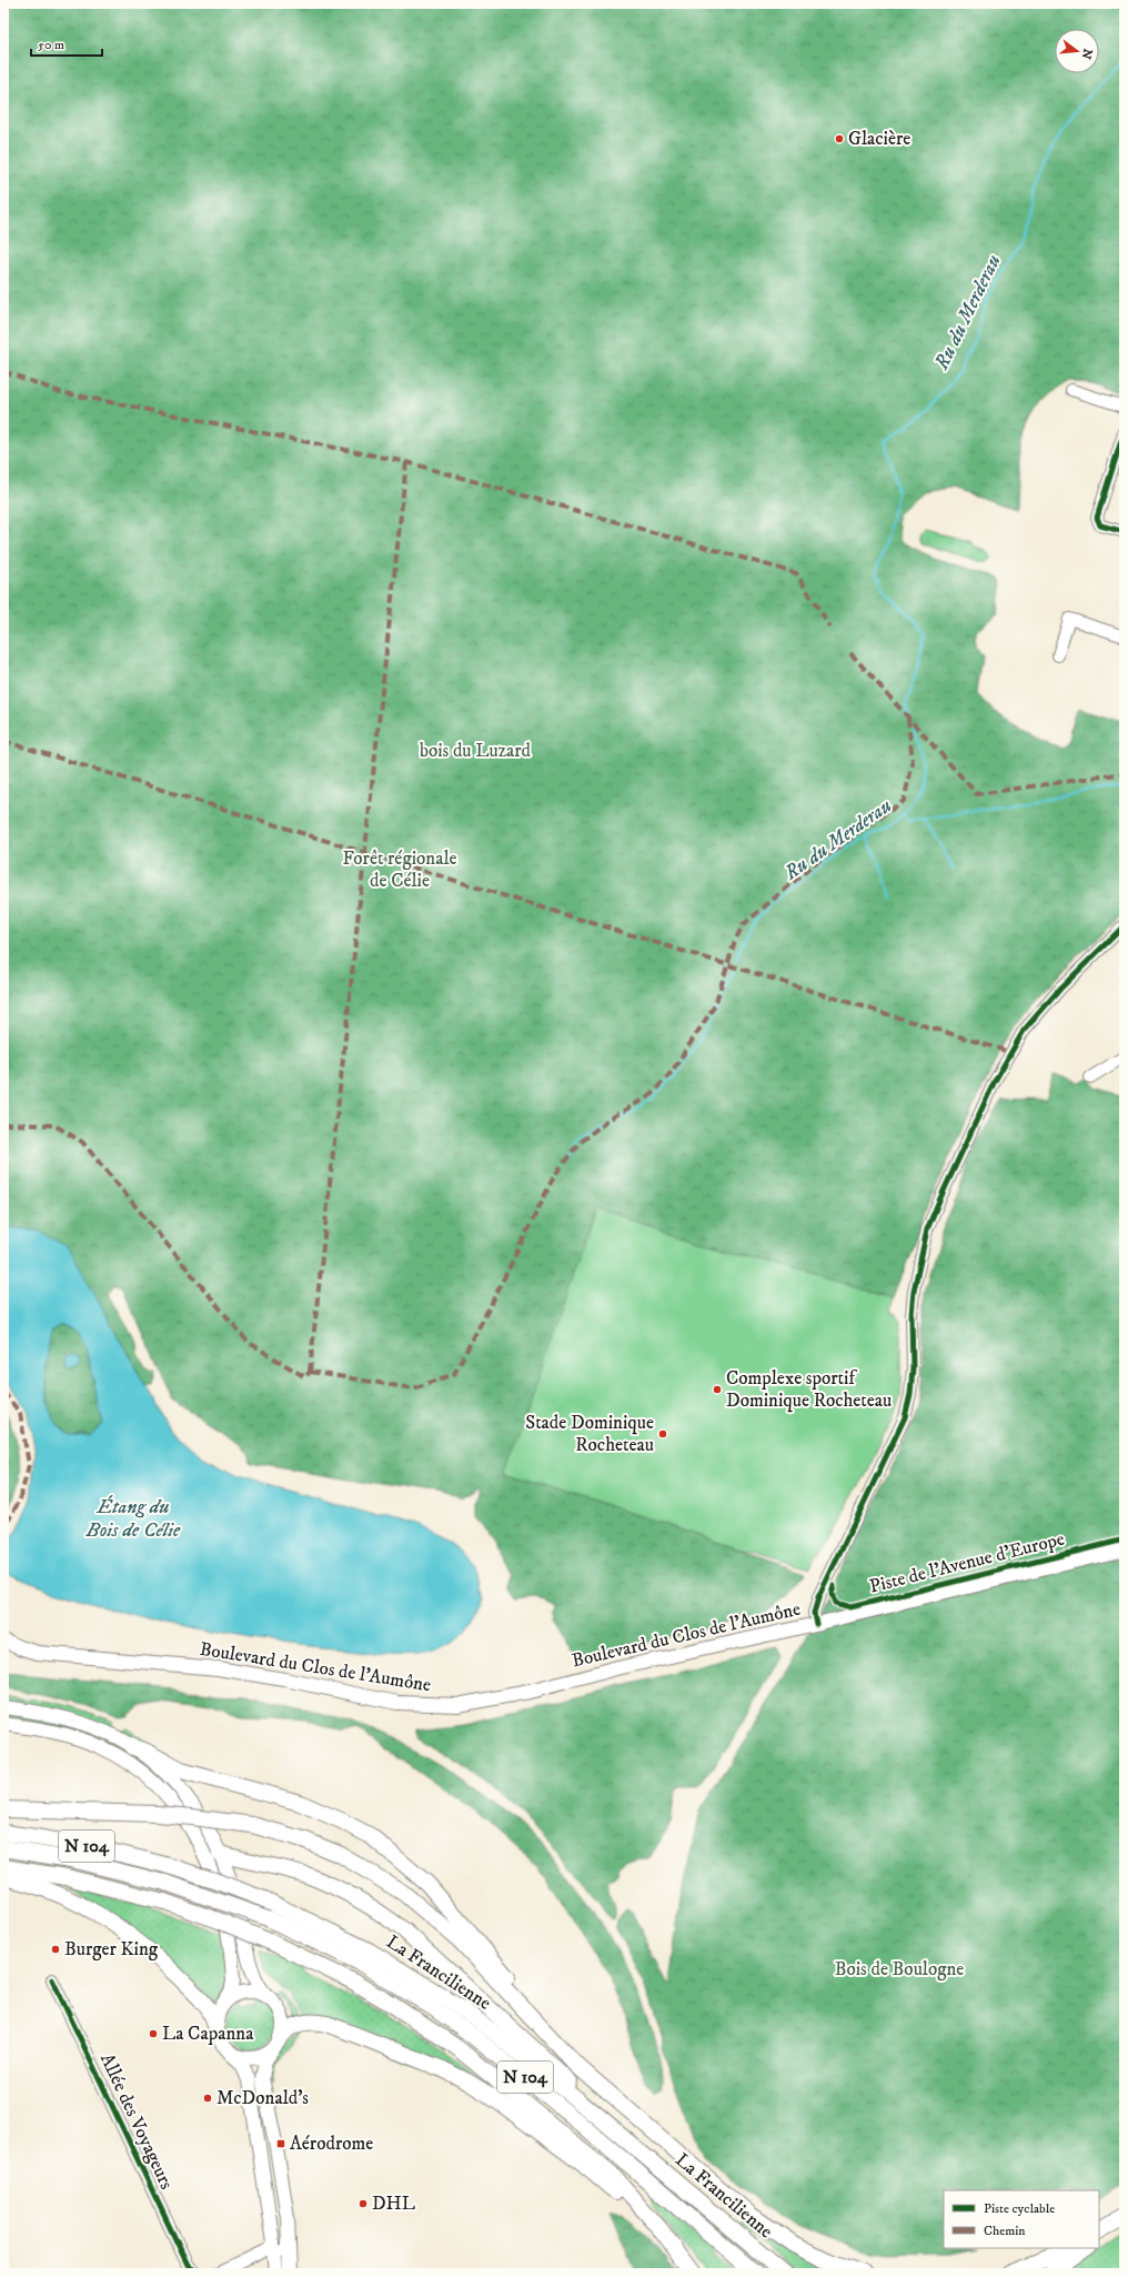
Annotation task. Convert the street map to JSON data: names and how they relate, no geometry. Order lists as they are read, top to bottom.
{
  "streets": {
    "highway": ["N 104", "La Francilienne"],
    "main road": ["Boulevard du Clos de l'Aumône"],
    "street": ["Allée des Voyageurs"],
    "cycle path": ["Piste de l'Avenue d'Europe"]
  },
  "water": ["Ru du Merderau", "Étang du Bois de Célie"],
  "parks": ["bois du Luzard", "Forêt régionale de Célie", "Bois de Boulogne"],
  "places": {
    "other": [
      "Glacière",
      "Complexe sportif Dominique Rocheteau",
      "Stade Dominique Rocheteau",
      "Burger King",
      "La Capanna",
      "McDonald's",
      "DHL"
    ],
    "transit": ["Aérodrome"]
  },
  "legend": ["Piste cyclable", "Chemin"],
  "scale_bar": "50 m",
  "north": "right"
}
